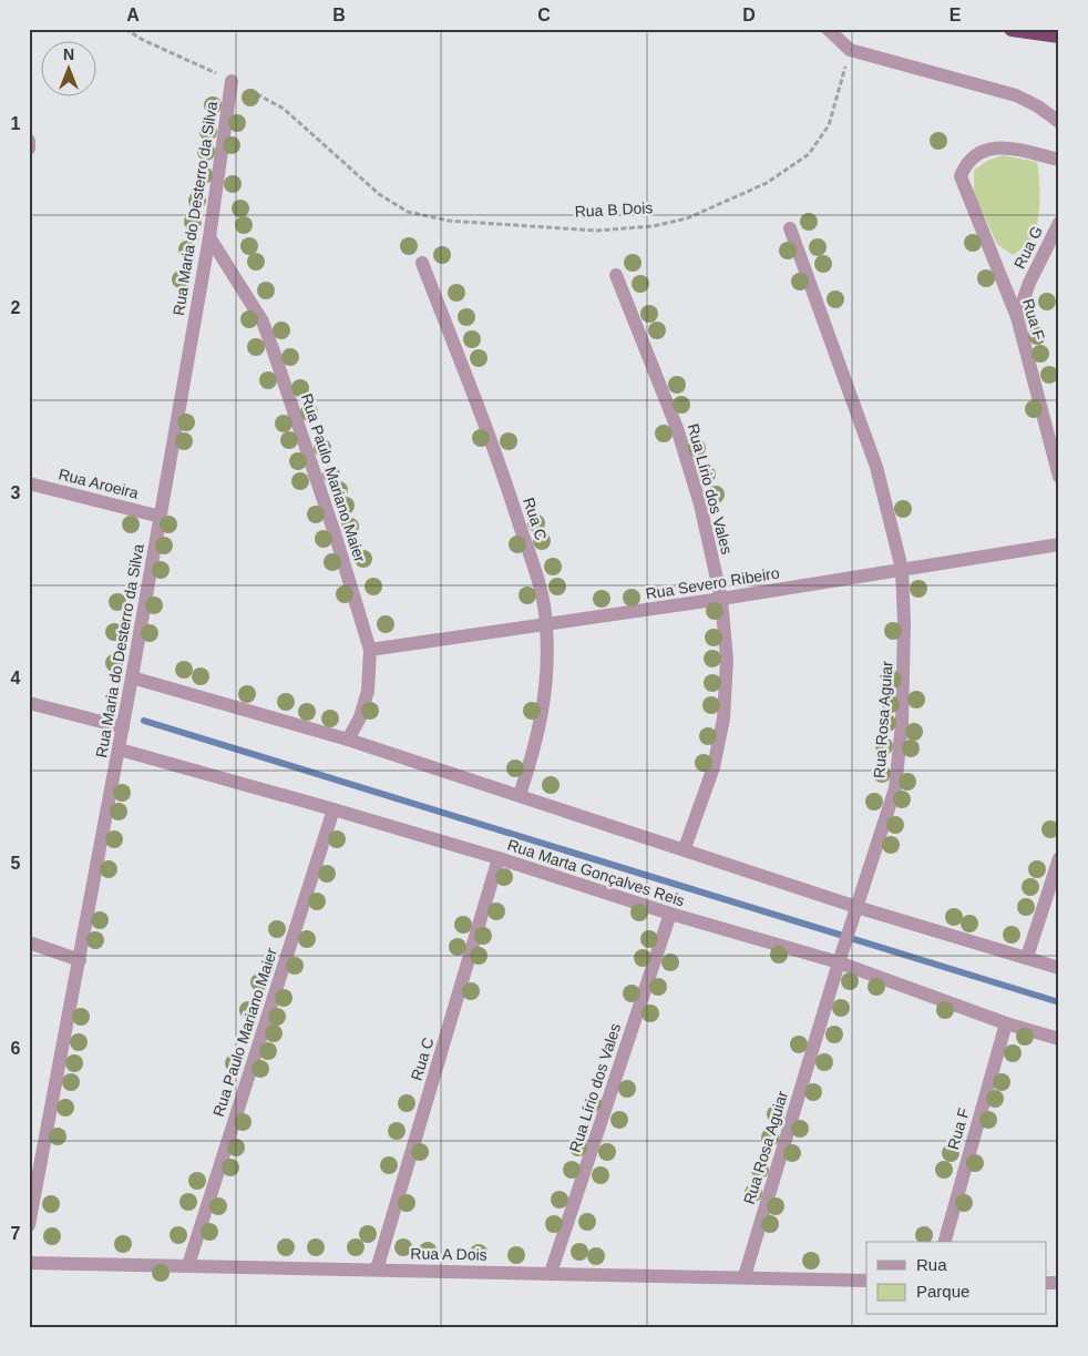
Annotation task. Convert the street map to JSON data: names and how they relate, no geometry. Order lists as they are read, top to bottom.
{
  "streets": {
    "street": [
      "Rua Maria do Desterro da Silva",
      "Rua G",
      "Rua F",
      "Rua Paulo Mariano Maier",
      "Rua Aroeira",
      "Rua Lírio dos Vales",
      "Rua C",
      "Rua Severo Ribeiro",
      "Rua Rosa Aguiar",
      "Rua Marta Gonçalves Reis",
      "Rua A Dois"
    ],
    "path": ["Rua B Dois"]
  },
  "crossings": [
    ["Rua Maria do Desterro da Silva", "Rua B Dois"],
    ["Rua Maria do Desterro da Silva", "Rua Paulo Mariano Maier"],
    ["Rua Maria do Desterro da Silva", "Rua Aroeira"],
    ["Rua Maria do Desterro da Silva", "Rua Marta Gonçalves Reis"],
    ["Rua G", "Rua F"],
    ["Rua F", "Rua Marta Gonçalves Reis"],
    ["Rua Paulo Mariano Maier", "Rua Severo Ribeiro"],
    ["Rua Paulo Mariano Maier", "Rua Marta Gonçalves Reis"],
    ["Rua Paulo Mariano Maier", "Rua A Dois"],
    ["Rua Lírio dos Vales", "Rua Severo Ribeiro"],
    ["Rua Lírio dos Vales", "Rua Marta Gonçalves Reis"],
    ["Rua Lírio dos Vales", "Rua A Dois"],
    ["Rua C", "Rua Severo Ribeiro"],
    ["Rua C", "Rua Marta Gonçalves Reis"],
    ["Rua C", "Rua A Dois"],
    ["Rua Severo Ribeiro", "Rua Rosa Aguiar"],
    ["Rua Rosa Aguiar", "Rua Marta Gonçalves Reis"],
    ["Rua Rosa Aguiar", "Rua A Dois"]
  ],
  "legend": ["Rua", "Parque"],
  "north": "top",
  "grid": {
    "columns": [
      "A",
      "B",
      "C",
      "D",
      "E"
    ],
    "rows": [
      "1",
      "2",
      "3",
      "4",
      "5",
      "6",
      "7"
    ]
  }
}
